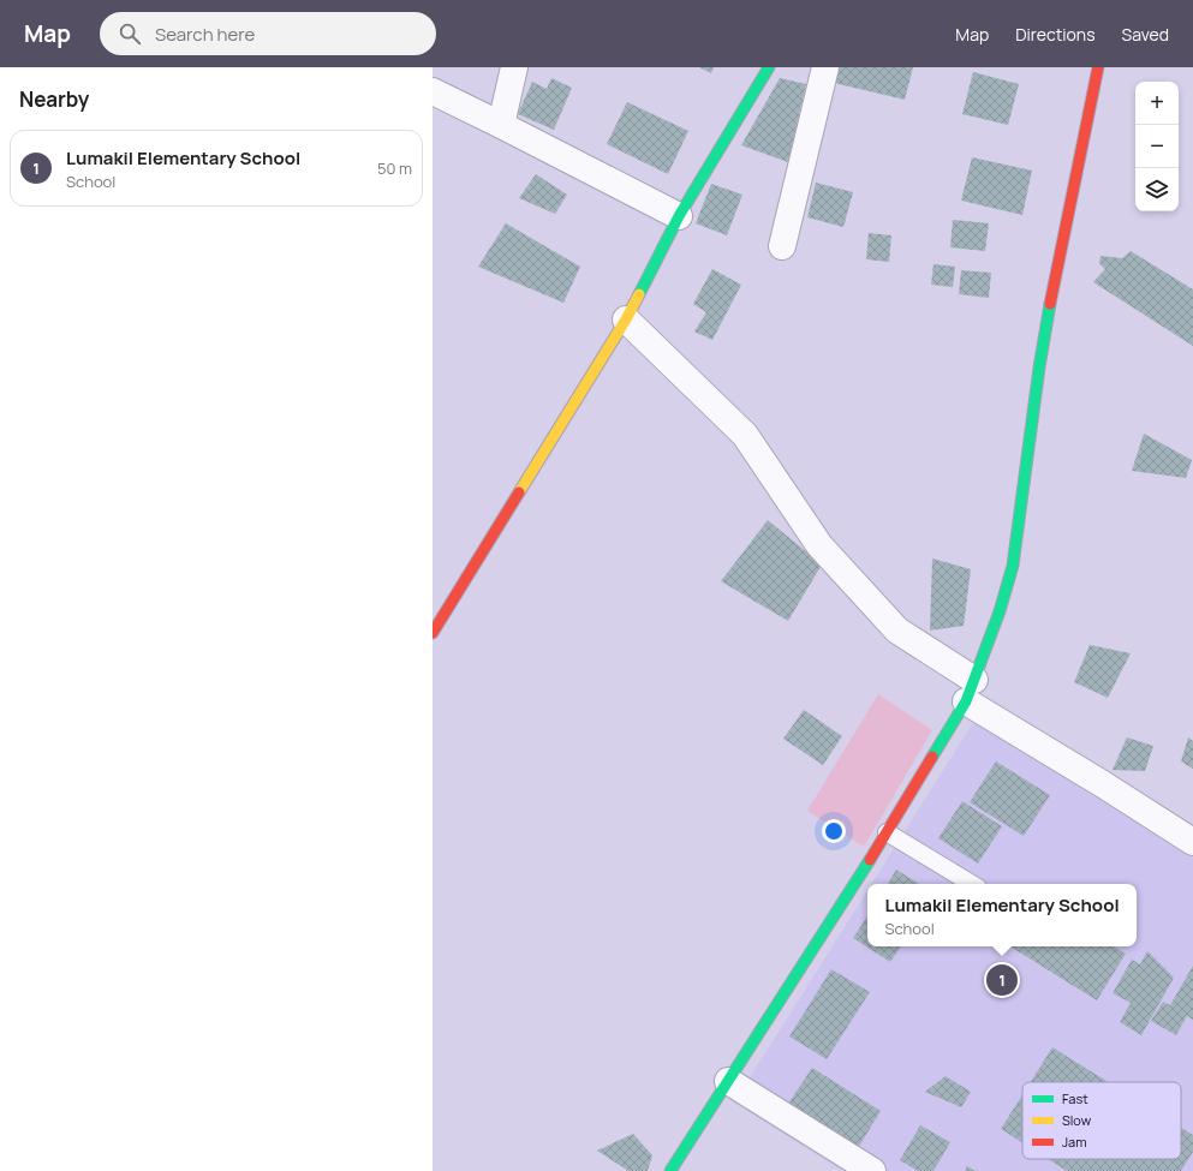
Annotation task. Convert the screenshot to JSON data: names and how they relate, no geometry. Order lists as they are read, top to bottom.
{
  "legend": ["Fast", "Slow", "Jam"],
  "page": {
    "header": "Map",
    "search": "Search here",
    "nav": ["Map", "Directions", "Saved"],
    "heading": "Nearby",
    "map_buttons": ["+", "−"],
    "list": [
      {
        "mark": "1",
        "name": "Lumakil Elementary School",
        "note": "School",
        "value": "50 m"
      }
    ],
    "popup": ["Lumakil Elementary School", "School"],
    "pins": "1"
  }
}
